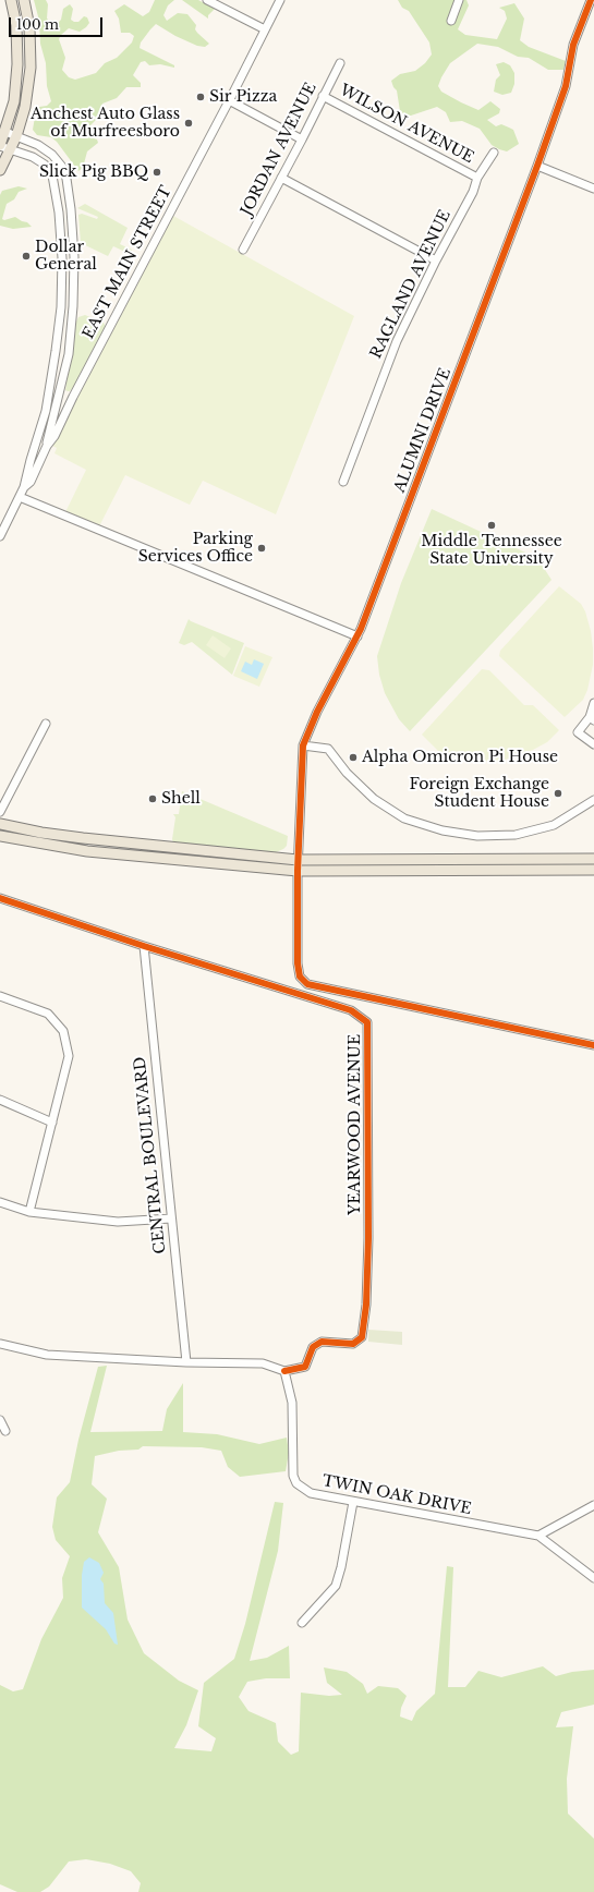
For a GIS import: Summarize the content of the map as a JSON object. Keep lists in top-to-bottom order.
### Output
{
  "streets": {
    "street": [
      "WILSON AVENUE",
      "JORDAN AVENUE",
      "EAST MAIN STREET",
      "RAGLAND AVENUE",
      "ALUMNI DRIVE",
      "YEARWOOD AVENUE",
      "CENTRAL BOULEVARD",
      "TWIN OAK DRIVE"
    ]
  },
  "crossings": [
    ["WILSON AVENUE", "JORDAN AVENUE"],
    ["WILSON AVENUE", "RAGLAND AVENUE"],
    ["YEARWOOD AVENUE", "CENTRAL BOULEVARD"],
    ["YEARWOOD AVENUE", "TWIN OAK DRIVE"]
  ],
  "places": [
    "Sir Pizza",
    "Anchest Auto Glass of Murfreesboro",
    "Slick Pig BBQ",
    "Dollar General",
    "Middle Tennessee State University",
    "Parking Services Office",
    "Alpha Omicron Pi House",
    "Foreign Exchange Student House",
    "Shell"
  ],
  "scale_bar": "100 m"
}
